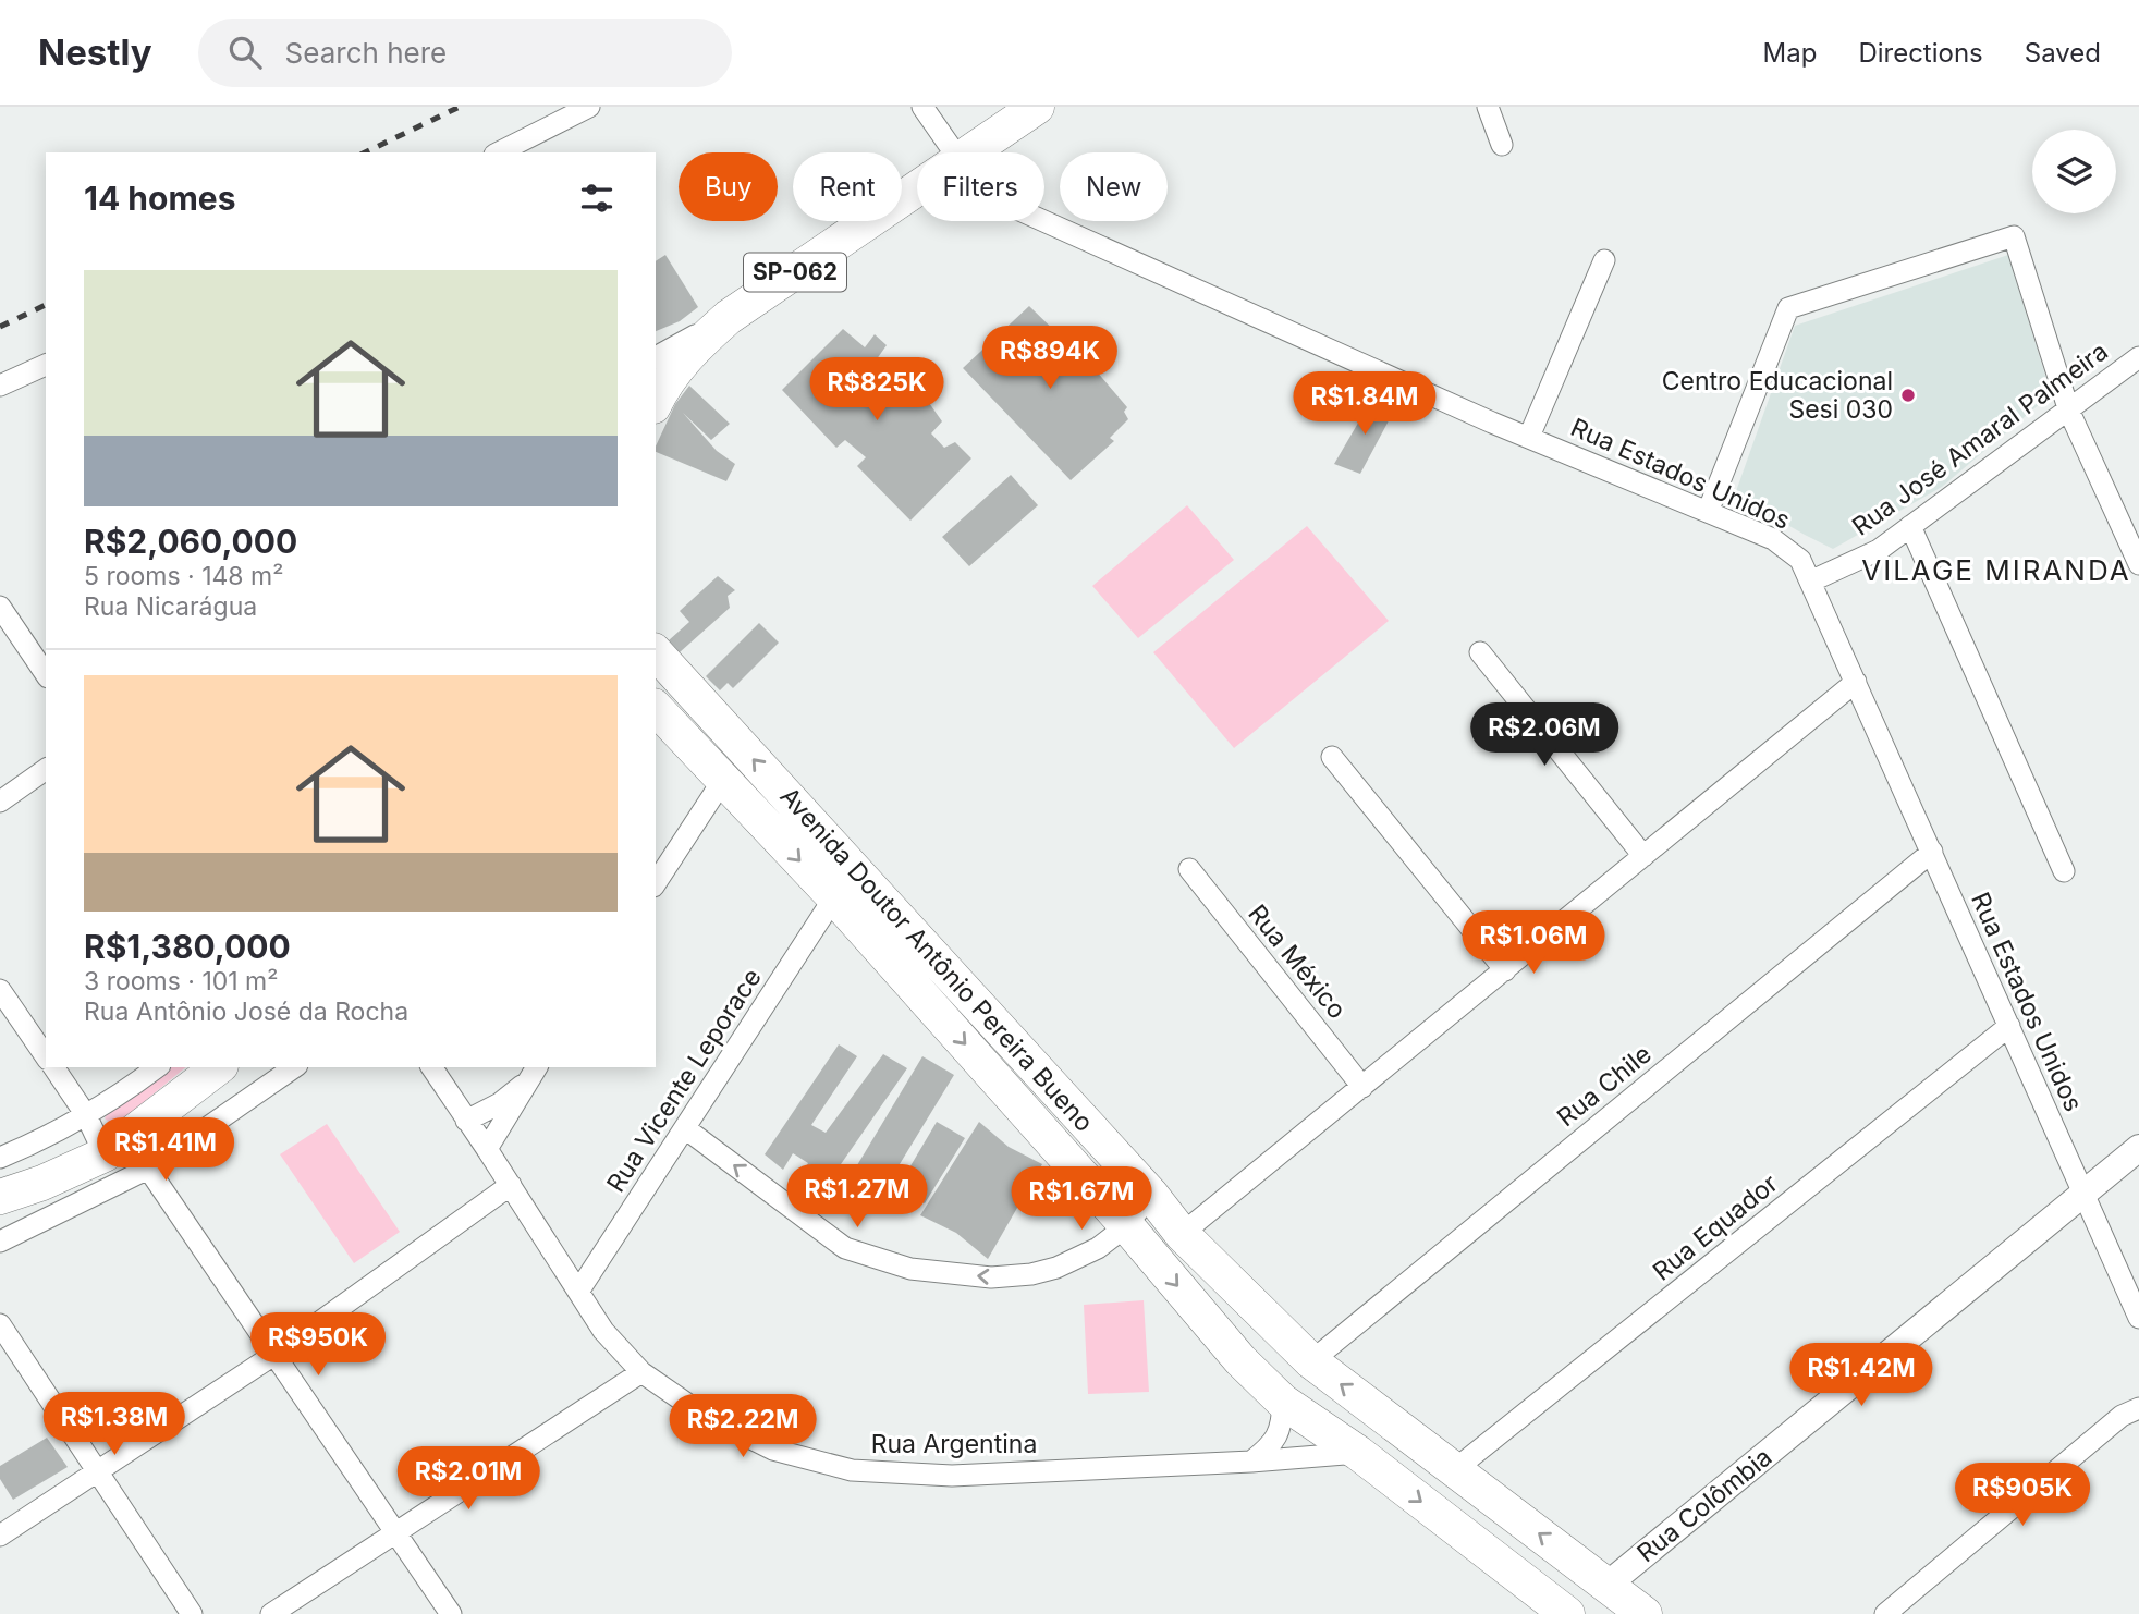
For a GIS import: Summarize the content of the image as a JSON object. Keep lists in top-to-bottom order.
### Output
{
  "streets": {
    "main road": ["SP-062", "Avenida Doutor Antônio Pereira Bueno"],
    "street": [
      "Rua José Amaral Palmeira",
      "Rua Estados Unidos",
      "Rua México",
      "Rua Vicente Leporace",
      "Rua Chile",
      "Rua Equador",
      "Rua Argentina",
      "Rua Colômbia"
    ]
  },
  "crossings": [
    ["Rua José Amaral Palmeira", "Rua Estados Unidos"],
    ["Rua Estados Unidos", "Rua Chile"],
    ["Rua Estados Unidos", "Rua Equador"],
    ["Rua Estados Unidos", "Rua Colômbia"],
    ["Avenida Doutor Antônio Pereira Bueno", "Rua Vicente Leporace"],
    ["Avenida Doutor Antônio Pereira Bueno", "Rua Chile"],
    ["Avenida Doutor Antônio Pereira Bueno", "Rua Equador"],
    ["Avenida Doutor Antônio Pereira Bueno", "Rua Argentina"],
    ["Avenida Doutor Antônio Pereira Bueno", "Rua Colômbia"],
    ["Rua Vicente Leporace", "Rua Argentina"]
  ],
  "districts": ["VILAGE MIRANDA"],
  "places": ["Centro Educacional Sesi 030"],
  "page": {
    "header": "Nestly",
    "search": "Search here",
    "nav": ["Map", "Directions", "Saved"],
    "chip": [
      "Buy",
      "Rent",
      "Filters",
      "New"
    ],
    "heading": "14 homes",
    "list": [
      {
        "name": "R$2,060,000",
        "note": "5 rooms · 148 m² · Rua Nicarágua"
      },
      {
        "name": "R$1,380,000",
        "note": "3 rooms · 101 m² · Rua Antônio José da Rocha"
      }
    ],
    "price": [
      "R$894K",
      "R$825K",
      "R$1.84M",
      "R$2.06M",
      "R$1.06M",
      "R$1.41M",
      "R$1.27M",
      "R$1.67M",
      "R$950K",
      "R$1.42M",
      "R$1.38M",
      "R$2.22M",
      "R$2.01M",
      "R$905K"
    ]
  }
}
